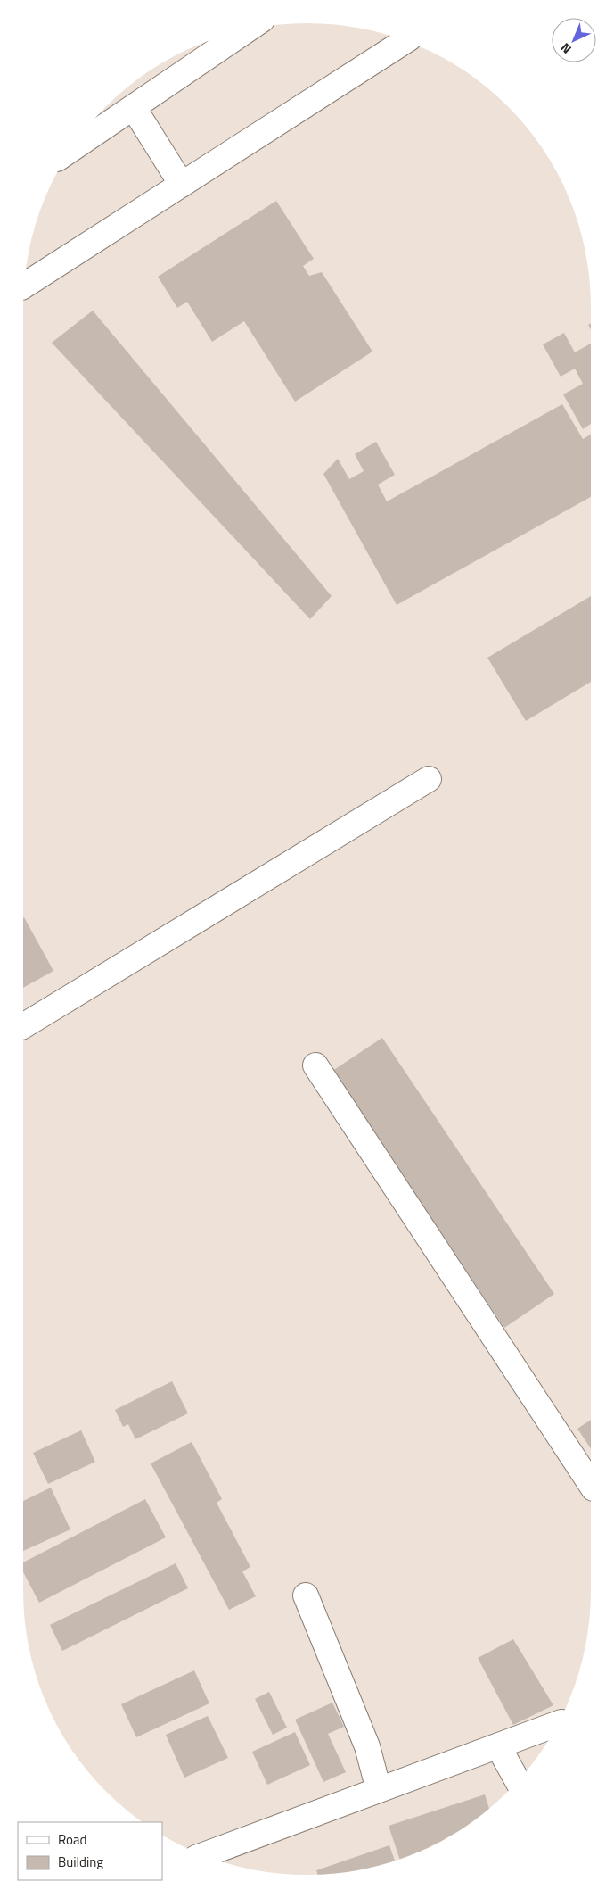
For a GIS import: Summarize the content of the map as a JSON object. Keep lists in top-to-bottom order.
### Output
{
  "legend": ["Road", "Building"],
  "north": "bottom left"
}
